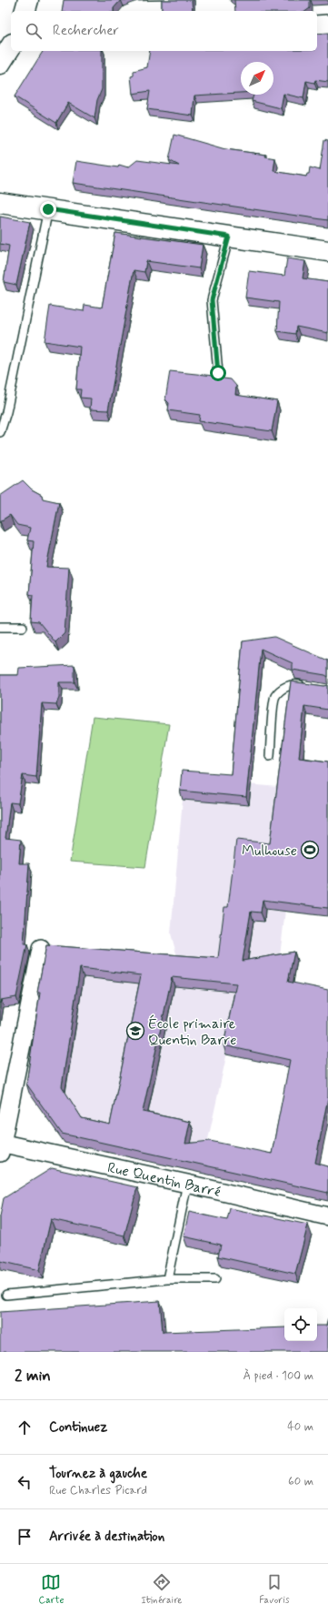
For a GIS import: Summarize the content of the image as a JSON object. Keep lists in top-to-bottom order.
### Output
{
  "streets": {
    "street": ["Rue Quentin Barré"]
  },
  "places": {
    "sports": ["Mulhouse"],
    "school or university": ["École primaire Quentin Barre"]
  },
  "north": "top right",
  "page": {
    "search": "Rechercher",
    "heading": ["2 min", "À pied · 100 m"],
    "list": [
      ["Continuez", "40 m"],
      ["Tournez à gauche", "Rue Charles Picard", "60 m"],
      "Arrivée à destination"
    ],
    "nav": ["Carte", "Itinéraire", "Favoris"]
  }
}
